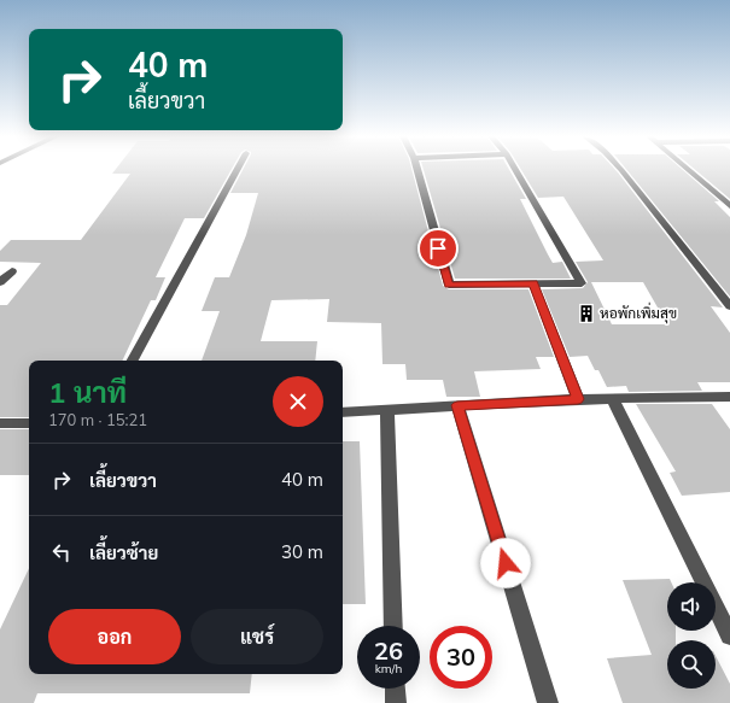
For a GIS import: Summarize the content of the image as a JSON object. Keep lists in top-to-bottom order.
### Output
{
  "places": {
    "building": ["หอพักเพิ่มสุข"]
  },
  "page": {
    "turn": ["40 m", "เลี้ยวขวา"],
    "heading": ["1 นาที", "170 m · 15:21"],
    "list": [
      {
        "name": "เลี้ยวขวา",
        "value": "40 m"
      },
      {
        "name": "เลี้ยวซ้าย",
        "value": "30 m"
      }
    ],
    "buttons": ["ออก", "แชร์"],
    "speed": "26 km/h",
    "limit": "30"
  }
}
